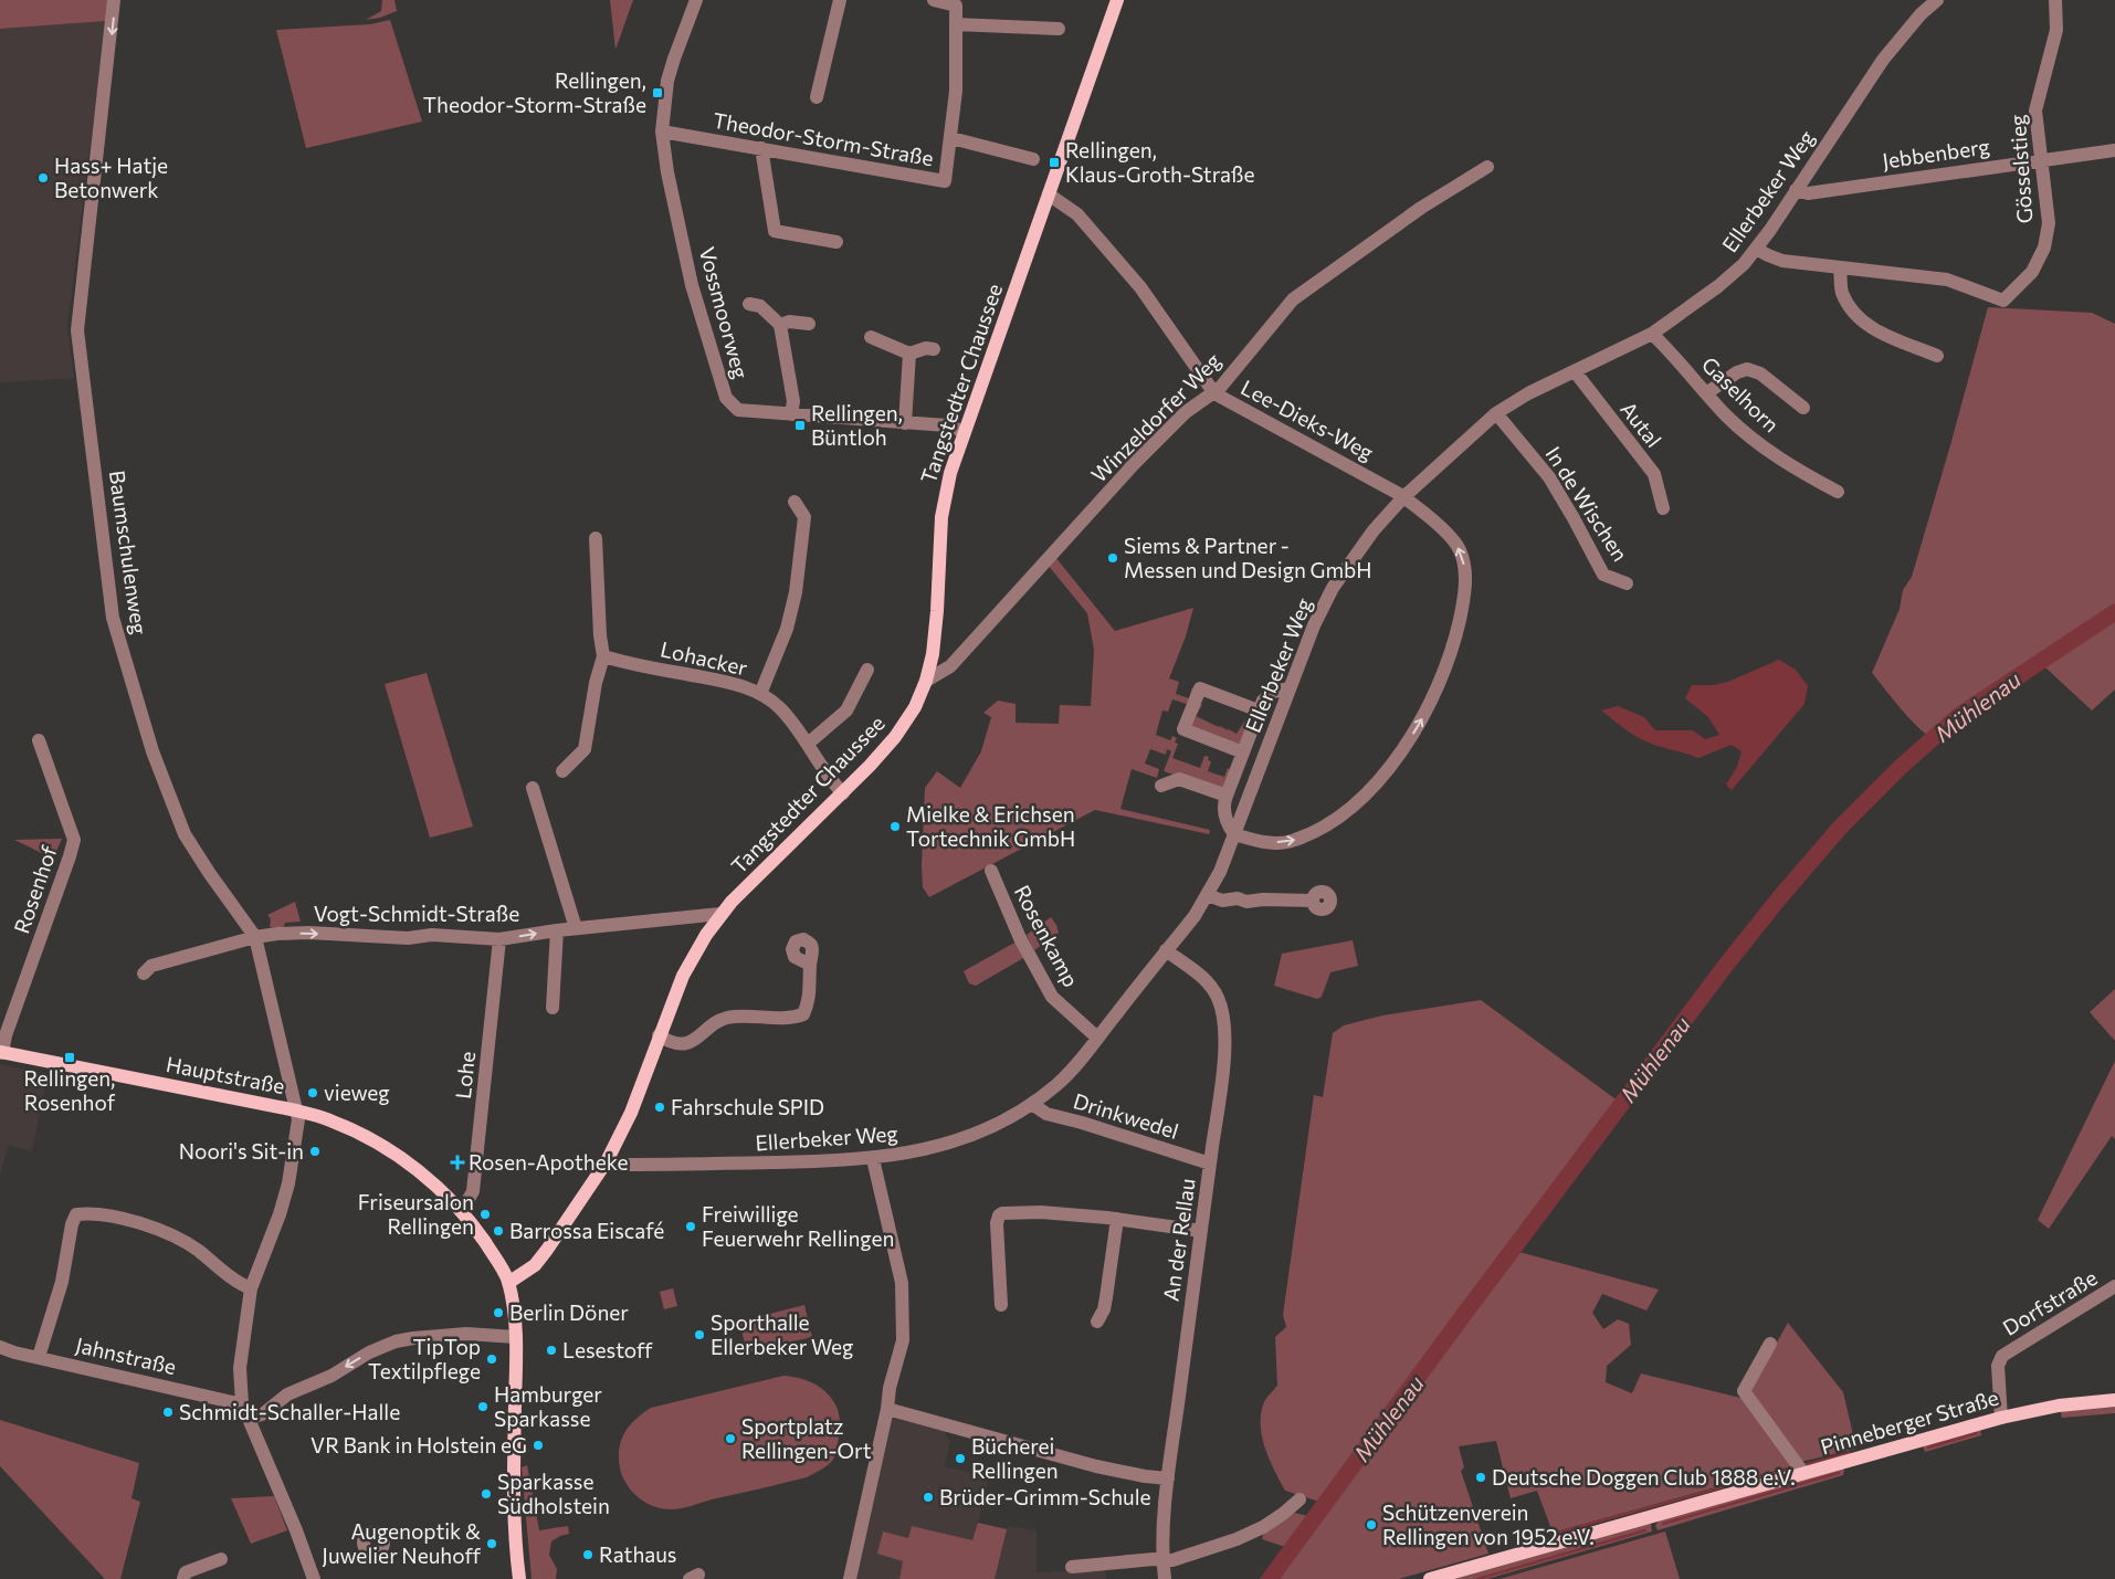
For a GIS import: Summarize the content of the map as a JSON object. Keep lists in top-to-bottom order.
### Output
{
  "streets": {
    "main road": ["Tangstedter Chaussee", "Hauptstraße", "Pinneberger Straße"],
    "street": [
      "Theodor-Storm-Straße",
      "Jebbenberg",
      "Gösselstieg",
      "Ellerbeker Weg",
      "Vossmoorweg",
      "Gaselhorn",
      "Winzeldorfer Weg",
      "Lee-Dieks-Weg",
      "Autal",
      "In de Wischen",
      "Baumschulenweg",
      "Lohacker",
      "Rosenhof",
      "Vogt-Schmidt-Straße",
      "Rosenkamp",
      "Lohe",
      "Drinkwedel",
      "An der Rellau",
      "Dorfstraße",
      "Jahnstraße"
    ]
  },
  "crossings": [
    ["Theodor-Storm-Straße", "Vossmoorweg"],
    ["Jebbenberg", "Gösselstieg"],
    ["Jebbenberg", "Ellerbeker Weg"],
    ["Gösselstieg", "Ellerbeker Weg"],
    ["Ellerbeker Weg", "Tangstedter Chaussee"],
    ["Ellerbeker Weg", "Gaselhorn"],
    ["Ellerbeker Weg", "Lee-Dieks-Weg"],
    ["Ellerbeker Weg", "Autal"],
    ["Ellerbeker Weg", "In de Wischen"],
    ["Ellerbeker Weg", "Rosenkamp"],
    ["Ellerbeker Weg", "Drinkwedel"],
    ["Ellerbeker Weg", "An der Rellau"],
    ["Vossmoorweg", "Tangstedter Chaussee"],
    ["Tangstedter Chaussee", "Winzeldorfer Weg"],
    ["Tangstedter Chaussee", "Lee-Dieks-Weg"],
    ["Tangstedter Chaussee", "Lohacker"],
    ["Tangstedter Chaussee", "Vogt-Schmidt-Straße"],
    ["Tangstedter Chaussee", "Hauptstraße"],
    ["Winzeldorfer Weg", "Lee-Dieks-Weg"],
    ["Baumschulenweg", "Vogt-Schmidt-Straße"],
    ["Baumschulenweg", "Hauptstraße"],
    ["Baumschulenweg", "Jahnstraße"],
    ["Rosenhof", "Hauptstraße"],
    ["Vogt-Schmidt-Straße", "Lohe"],
    ["Hauptstraße", "Lohe"],
    ["Drinkwedel", "An der Rellau"],
    ["Dorfstraße", "Pinneberger Straße"]
  ],
  "one_way": ["Baumschulenweg", "Vogt-Schmidt-Straße"],
  "water": ["Mühlenau"],
  "places": {
    "transit": [
      "Rellingen, Theodor-Storm-Straße",
      "Rellingen, Klaus-Groth-Straße",
      "Rellingen, Büntloh",
      "Rellingen, Rosenhof"
    ],
    "other": [
      "Hass+ Hatje Betonwerk",
      "Siems & Partner - Messen und Design GmbH",
      "Mielke & Erichsen Tortechnik GmbH",
      "vieweg",
      "Fahrschule SPID",
      "Noori's Sit-in",
      "Friseursalon Rellingen",
      "Freiwillige Feuerwehr Rellingen",
      "Barrossa Eiscafé",
      "Berlin Döner",
      "Sporthalle Ellerbeker Weg",
      "Lesestoff",
      "TipTop Textilpflege",
      "Hamburger Sparkasse",
      "Schmidt-Schaller-Halle",
      "Sportplatz Rellingen-Ort",
      "VR Bank in Holstein eG",
      "Bücherei Rellingen",
      "Deutsche Doggen Club 1888 e.V.",
      "Sparkasse Südholstein",
      "Brüder-Grimm-Schule",
      "Schützenverein Rellingen von 1952 e.V.",
      "Augenoptik & Juwelier Neuhoff",
      "Rathaus"
    ],
    "health": ["Rosen-Apotheke"]
  }
}
